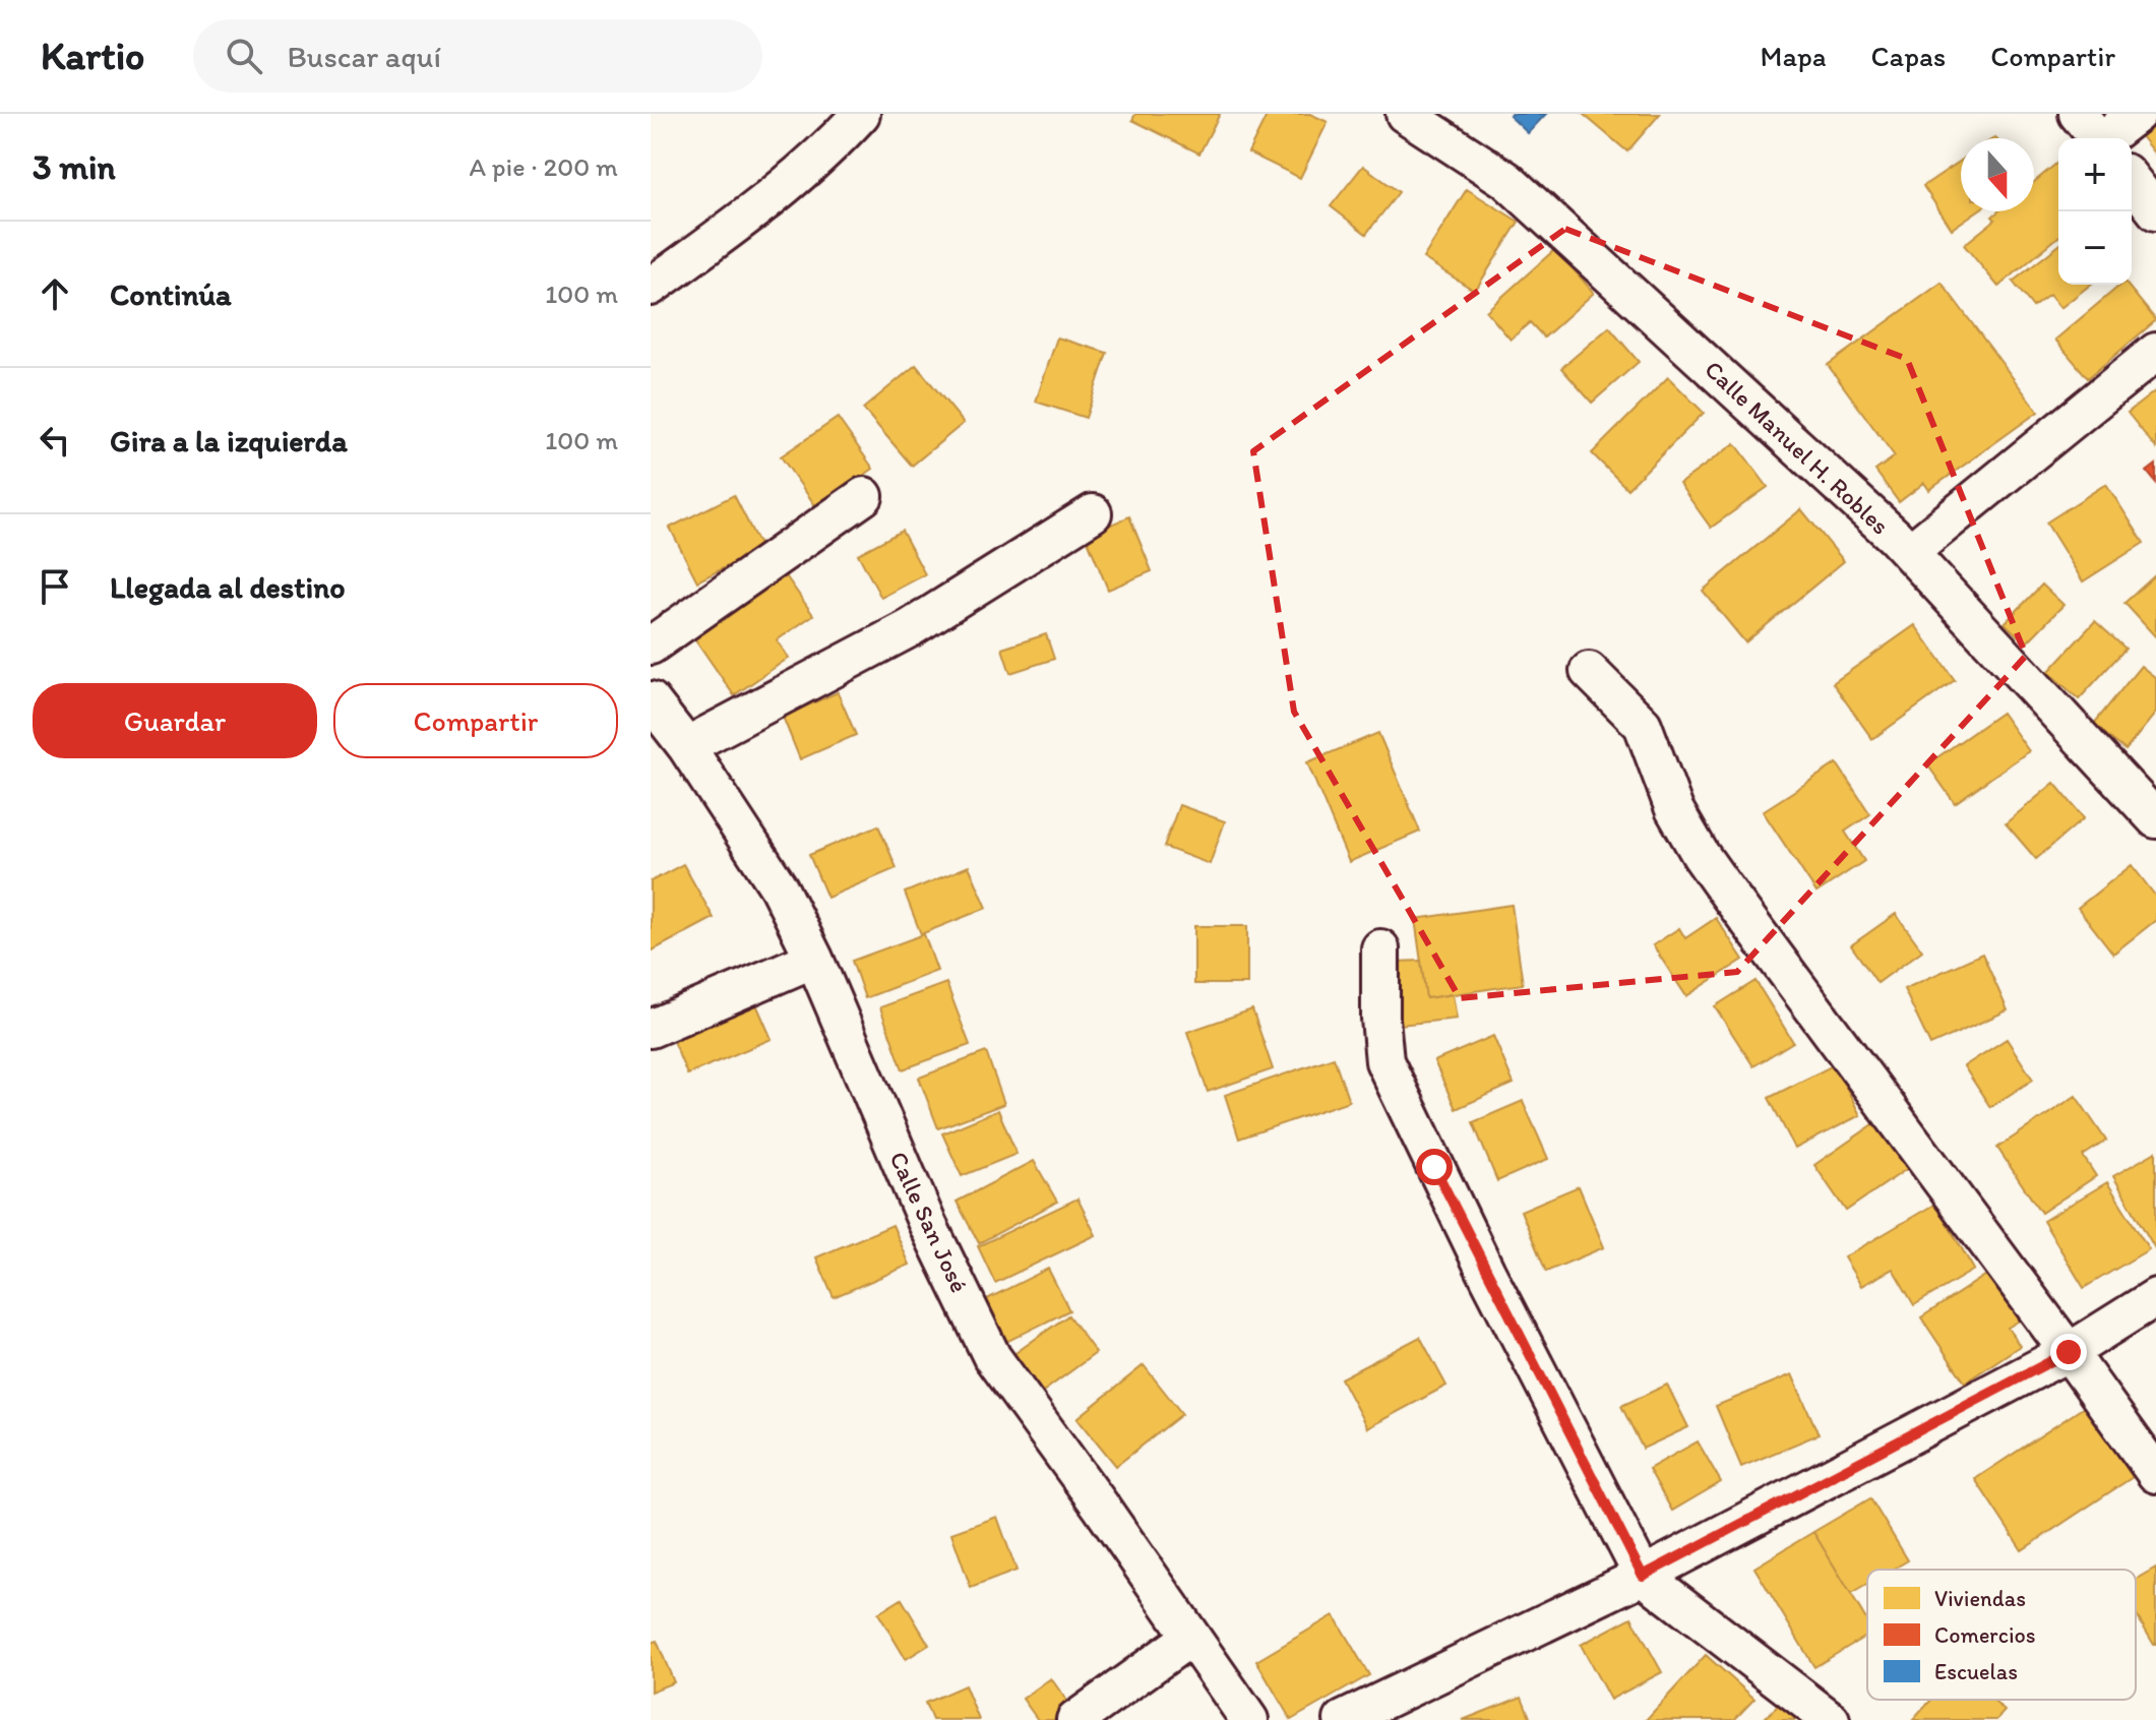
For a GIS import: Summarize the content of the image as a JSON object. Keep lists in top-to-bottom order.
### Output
{
  "streets": {
    "street": ["Calle Manuel H. Robles", "Calle San José"]
  },
  "legend": ["Viviendas", "Comercios", "Escuelas"],
  "north": "bottom",
  "page": {
    "header": "Kartio",
    "search": "Buscar aquí",
    "nav": ["Mapa", "Capas", "Compartir"],
    "heading": ["3 min", "A pie · 200 m"],
    "map_buttons": ["+", "−"],
    "list": [
      ["Continúa", "100 m"],
      ["Gira a la izquierda", "100 m"],
      "Llegada al destino"
    ],
    "buttons": ["Guardar", "Compartir"]
  }
}
